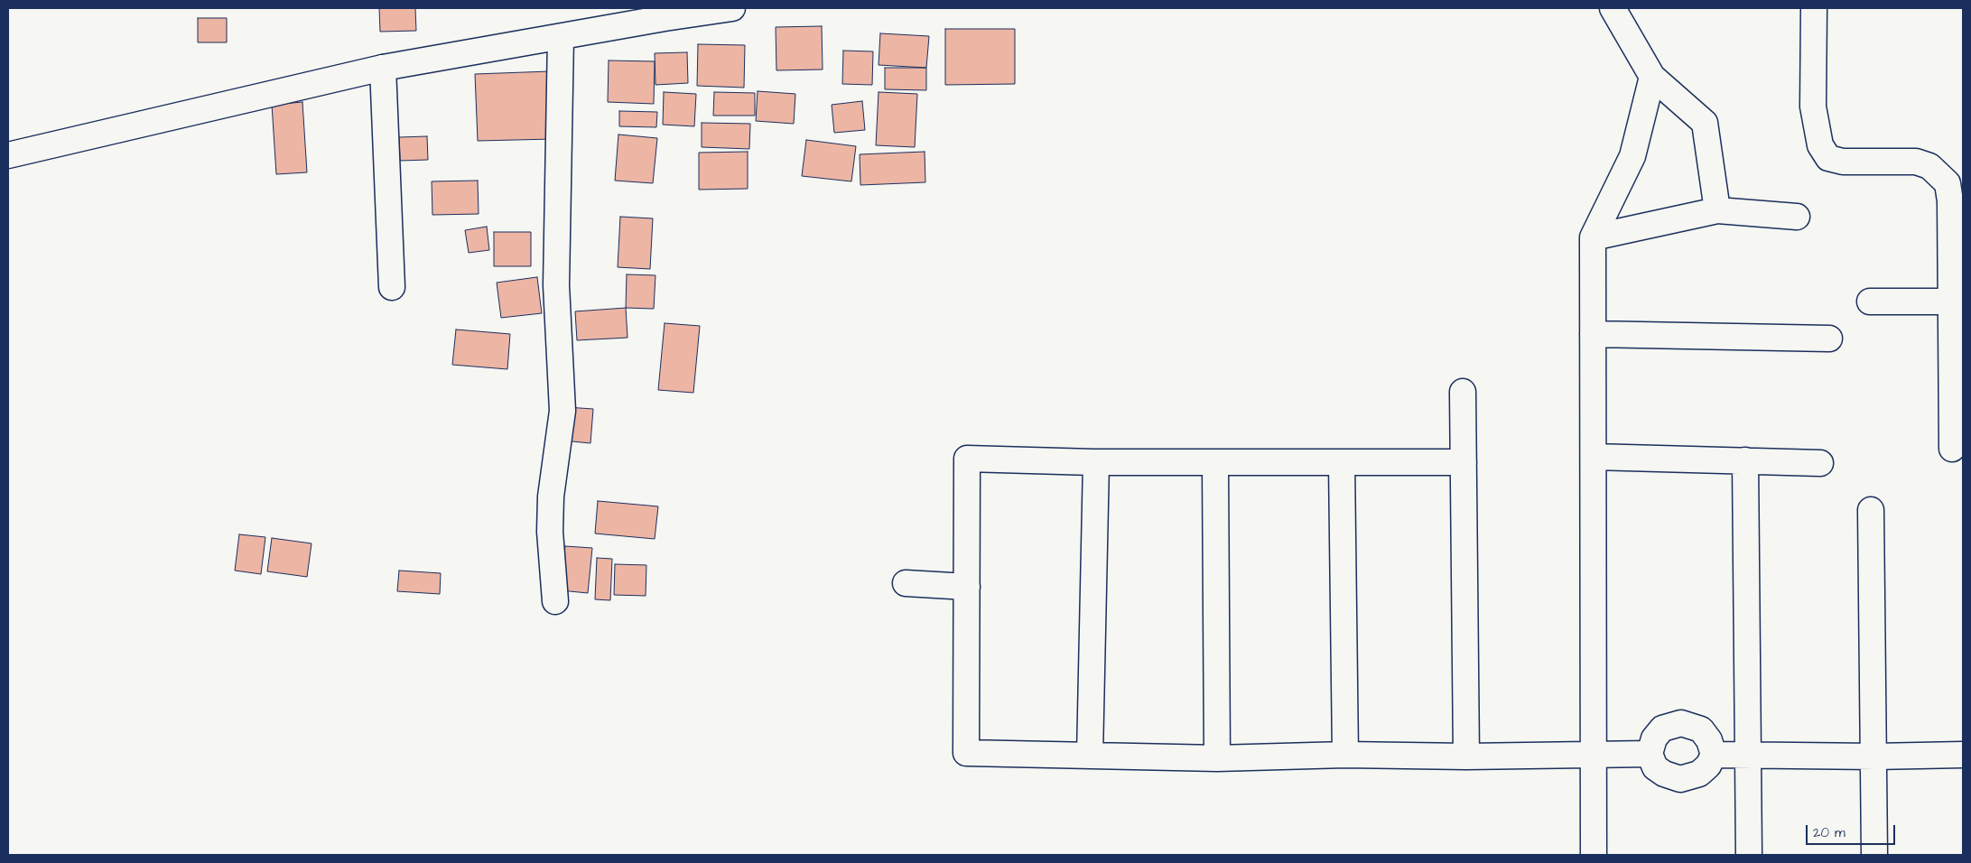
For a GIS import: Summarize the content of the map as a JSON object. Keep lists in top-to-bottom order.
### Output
{
  "scale_bar": "20 m"
}
